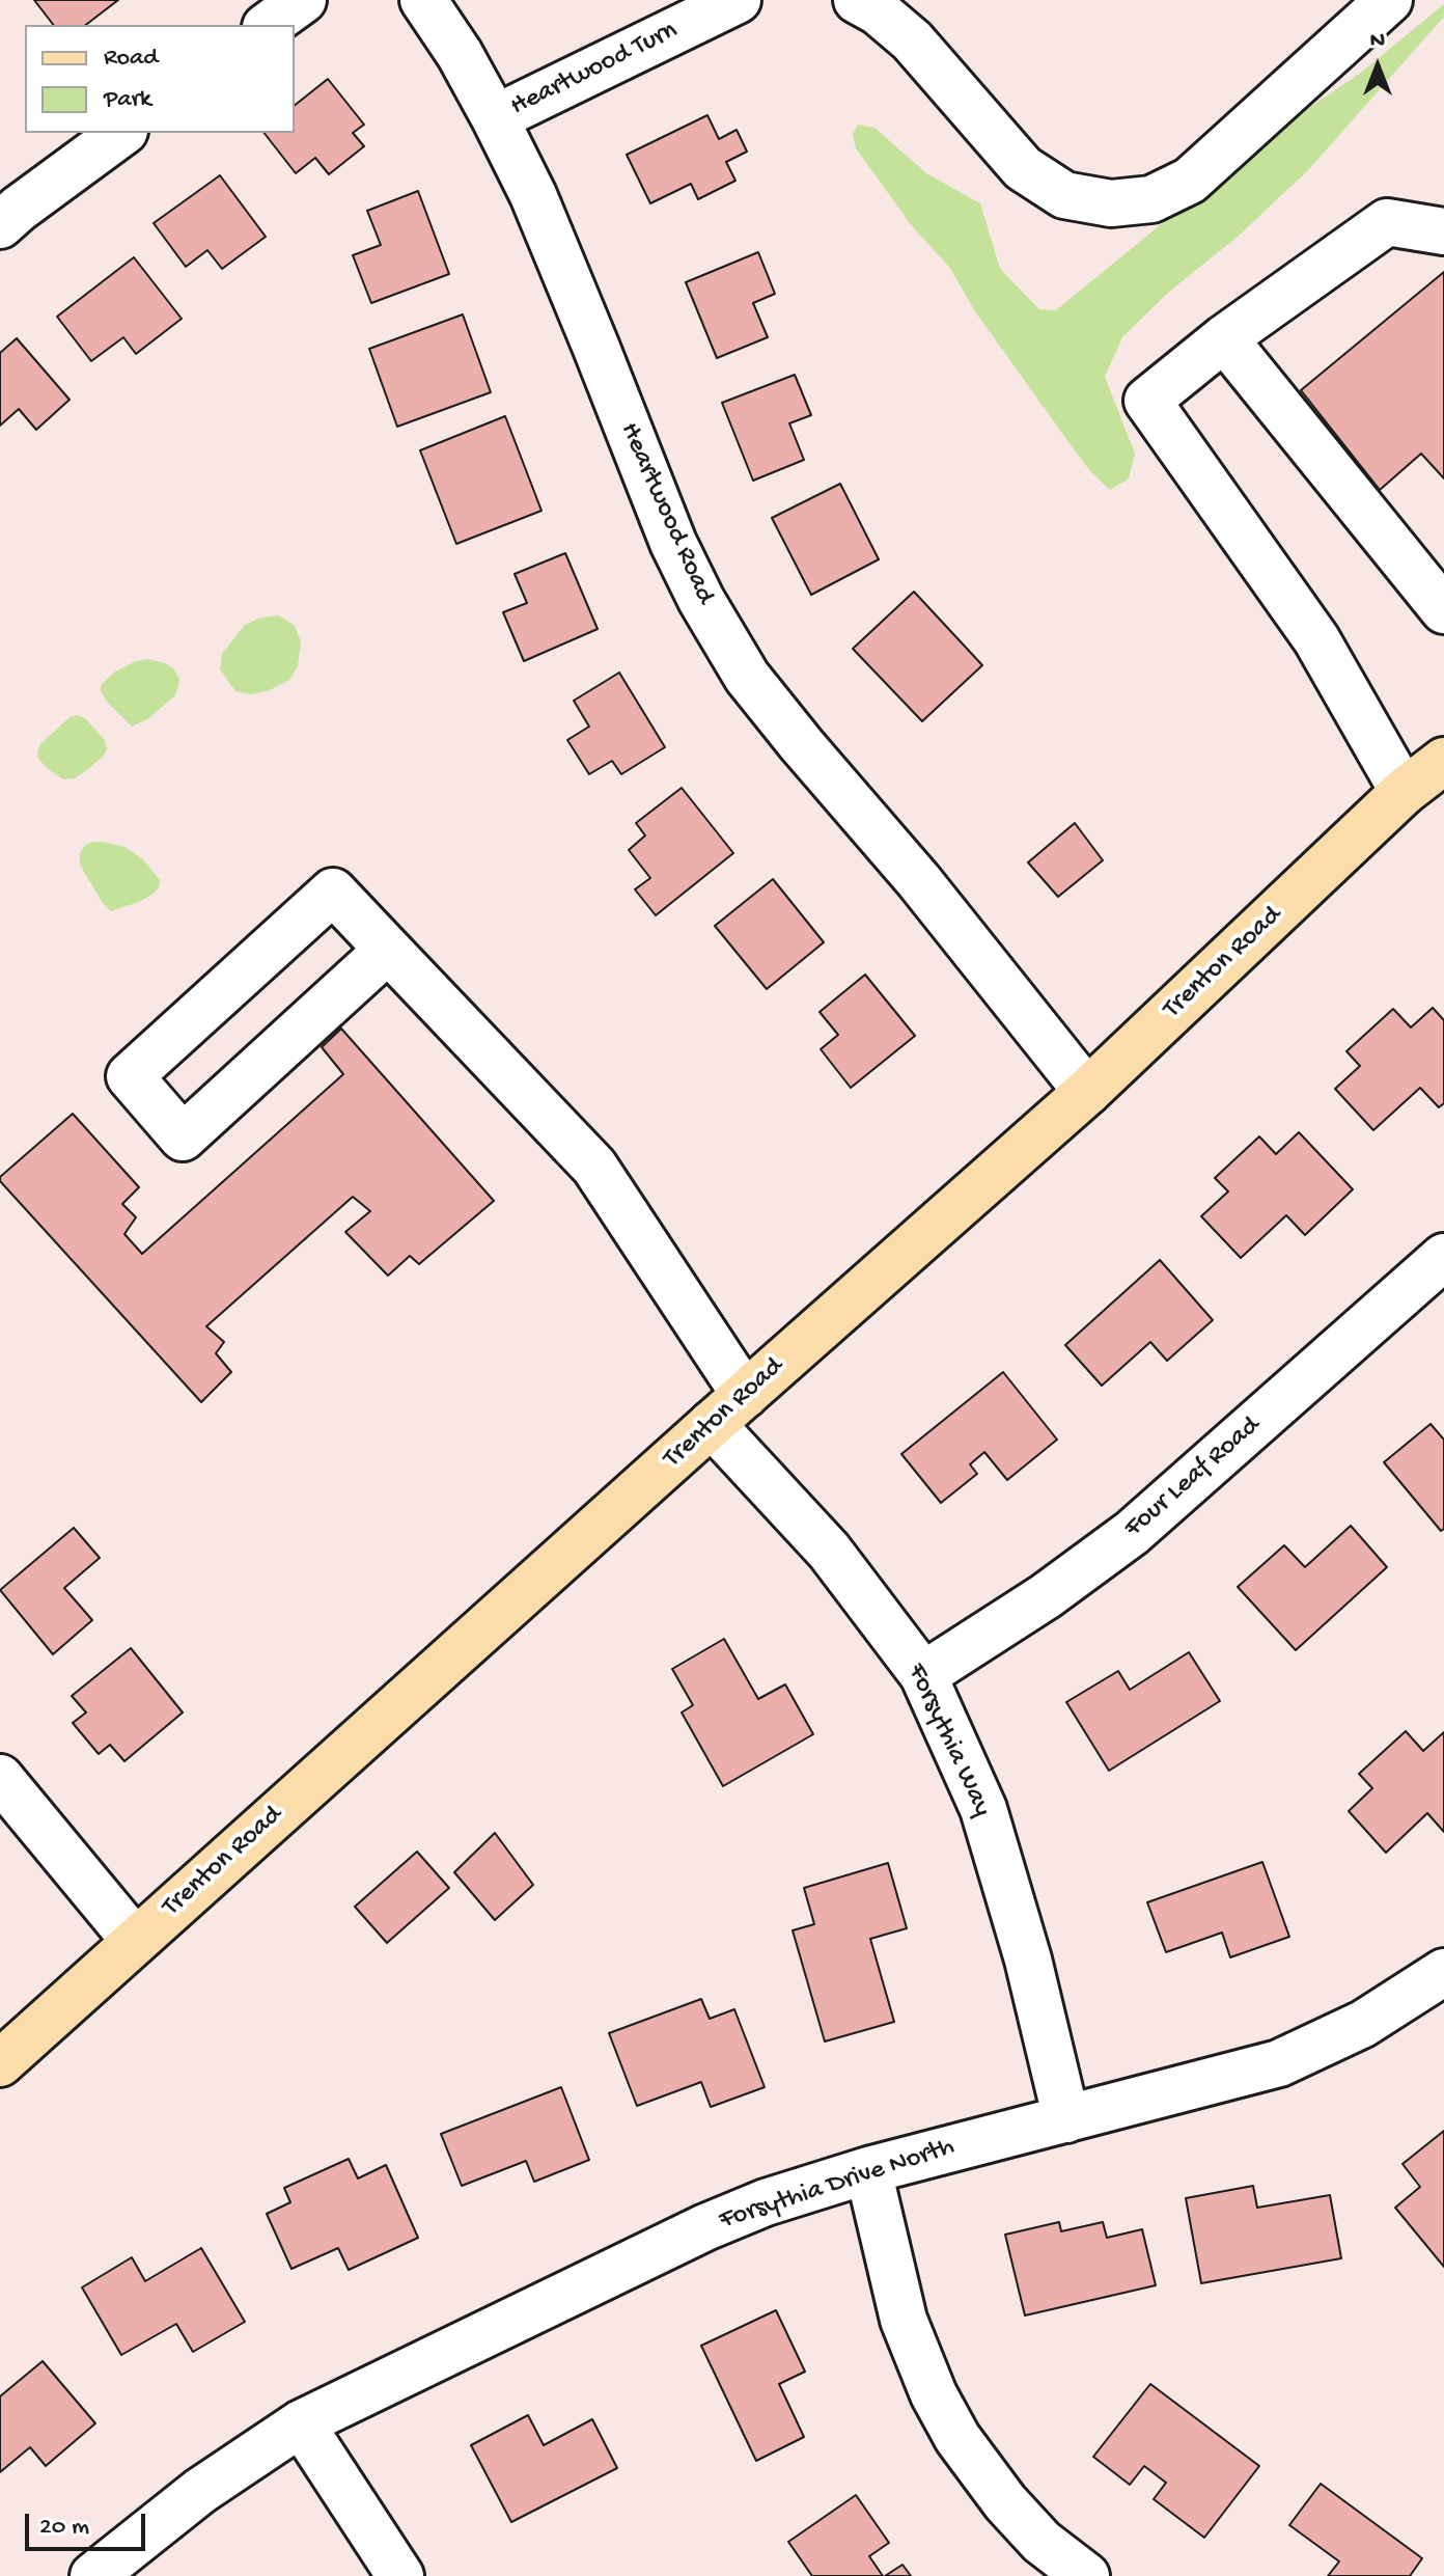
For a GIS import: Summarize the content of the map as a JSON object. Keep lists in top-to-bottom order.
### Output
{
  "streets": {
    "main road": ["Trenton Road"],
    "street": [
      "Heartwood Turn",
      "Heartwood Road",
      "Four Leaf Road",
      "Forsythia Way",
      "Forsythia Drive North"
    ]
  },
  "crossings": [
    ["Heartwood Turn", "Heartwood Road"],
    ["Heartwood Road", "Trenton Road"],
    ["Trenton Road", "Forsythia Way"],
    ["Four Leaf Road", "Forsythia Way"],
    ["Forsythia Way", "Forsythia Drive North"]
  ],
  "legend": ["Road", "Park"],
  "scale_bar": "20 m",
  "north": "top"
}
